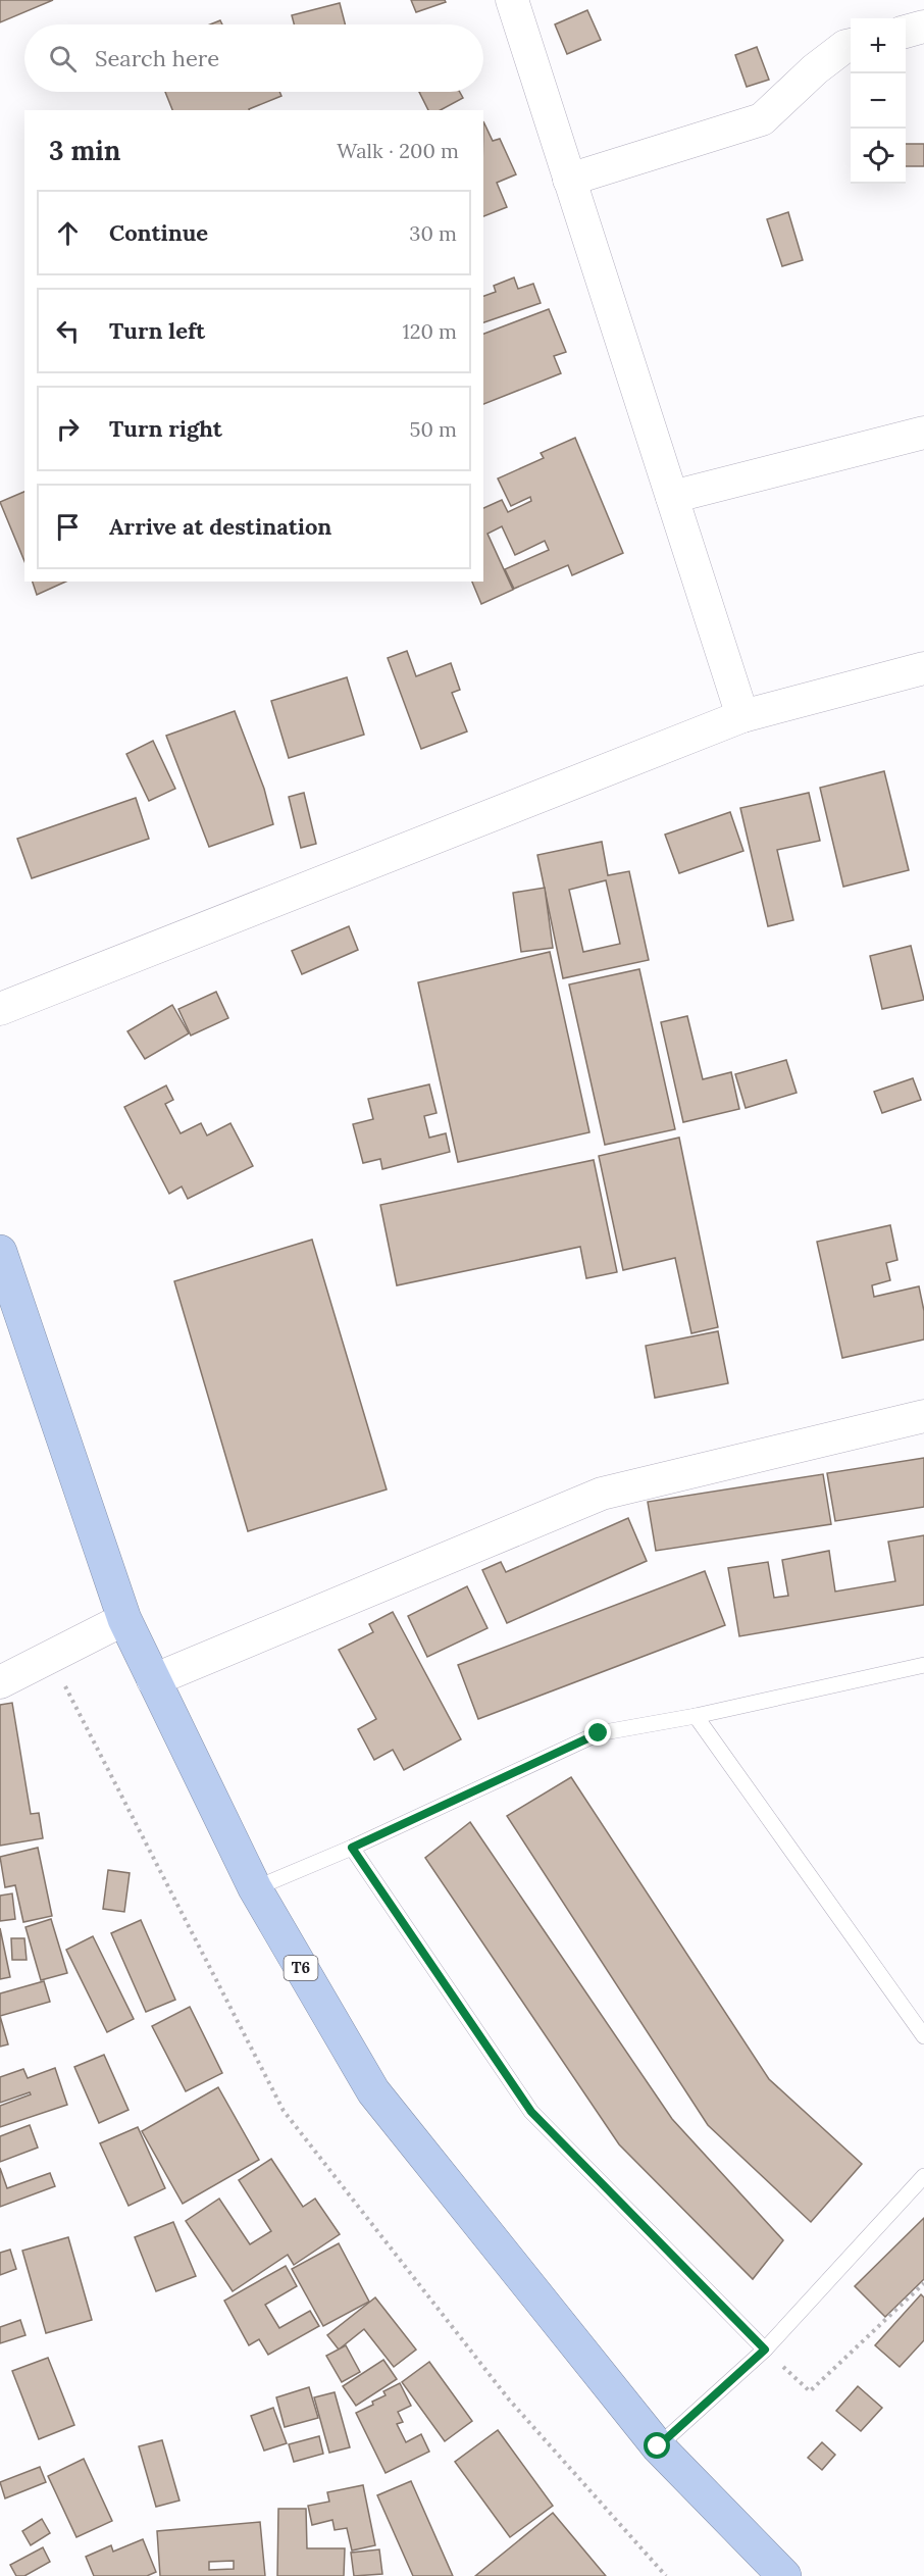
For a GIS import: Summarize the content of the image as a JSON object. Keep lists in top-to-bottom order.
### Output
{
  "streets": {
    "highway": ["T6"]
  },
  "page": {
    "map_buttons": ["+", "−"],
    "search": "Search here",
    "heading": ["3 min", "Walk · 200 m"],
    "list": [
      ["Continue", "30 m"],
      ["Turn left", "120 m"],
      ["Turn right", "50 m"],
      "Arrive at destination"
    ]
  }
}
